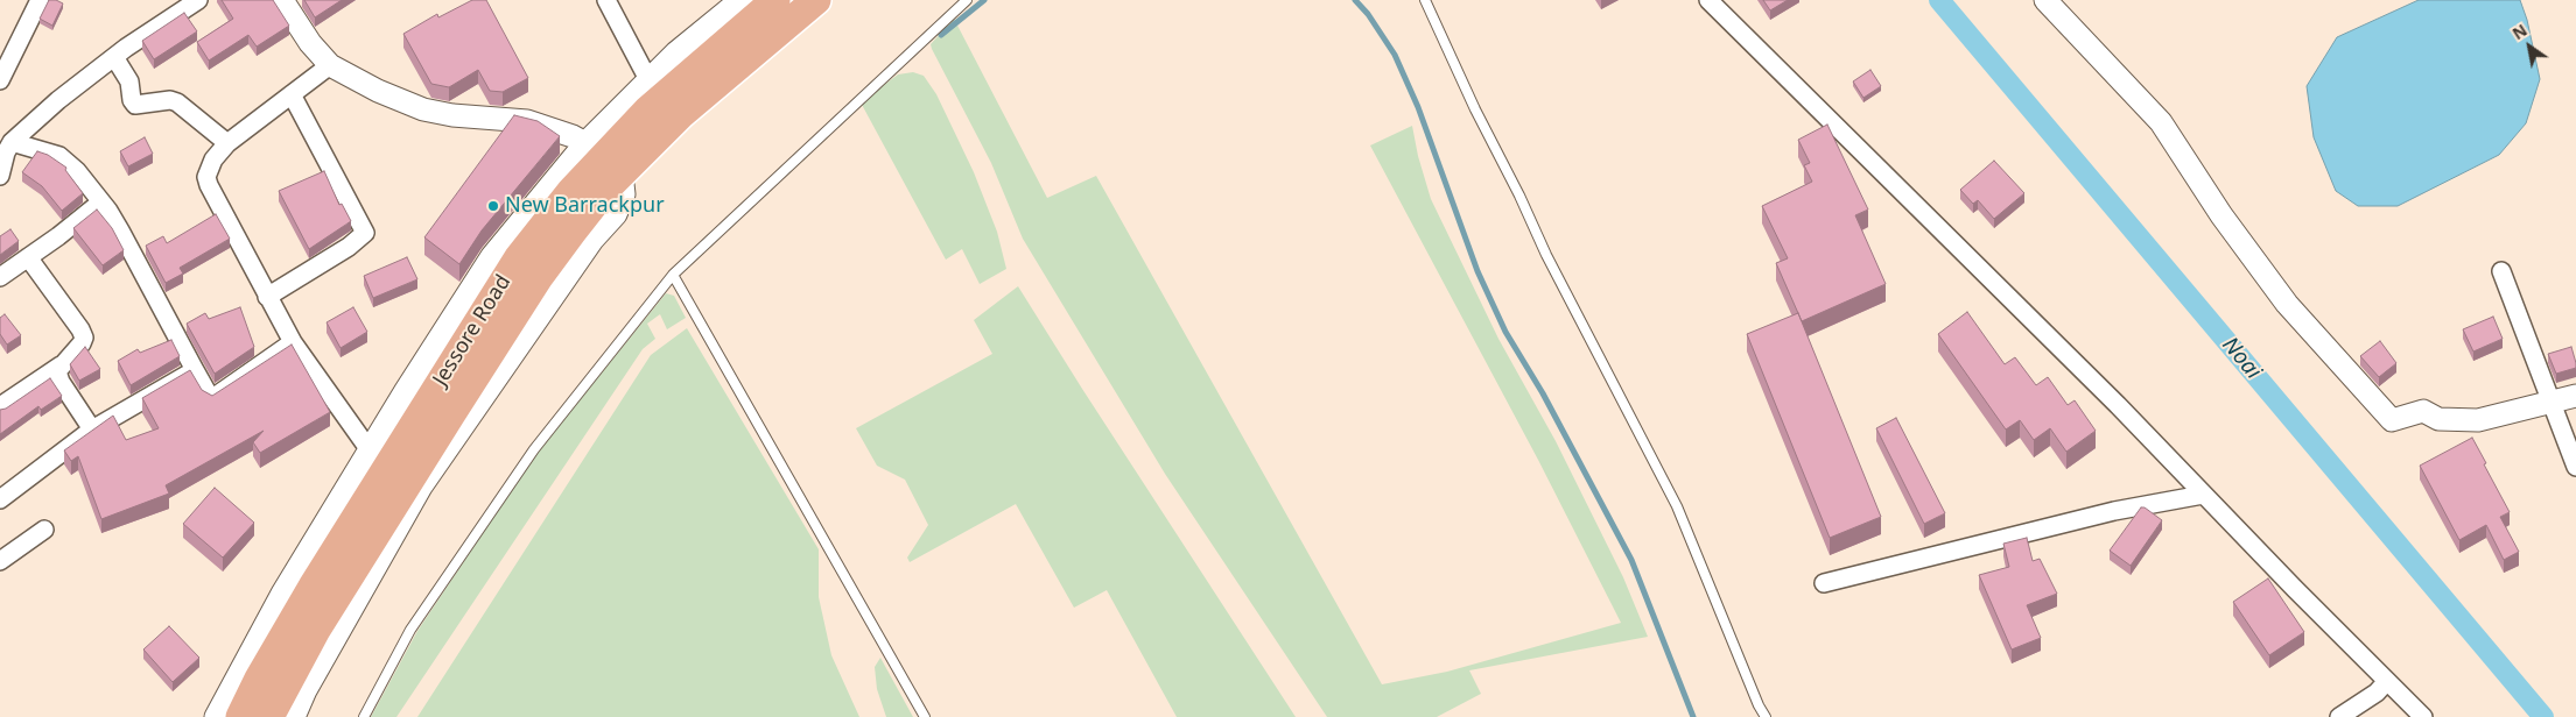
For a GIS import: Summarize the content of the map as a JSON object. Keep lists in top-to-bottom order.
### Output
{
  "streets": {
    "highway": ["Jessore Road"]
  },
  "water": ["Noai"],
  "places": ["New Barrackpur"],
  "north": "top left"
}
